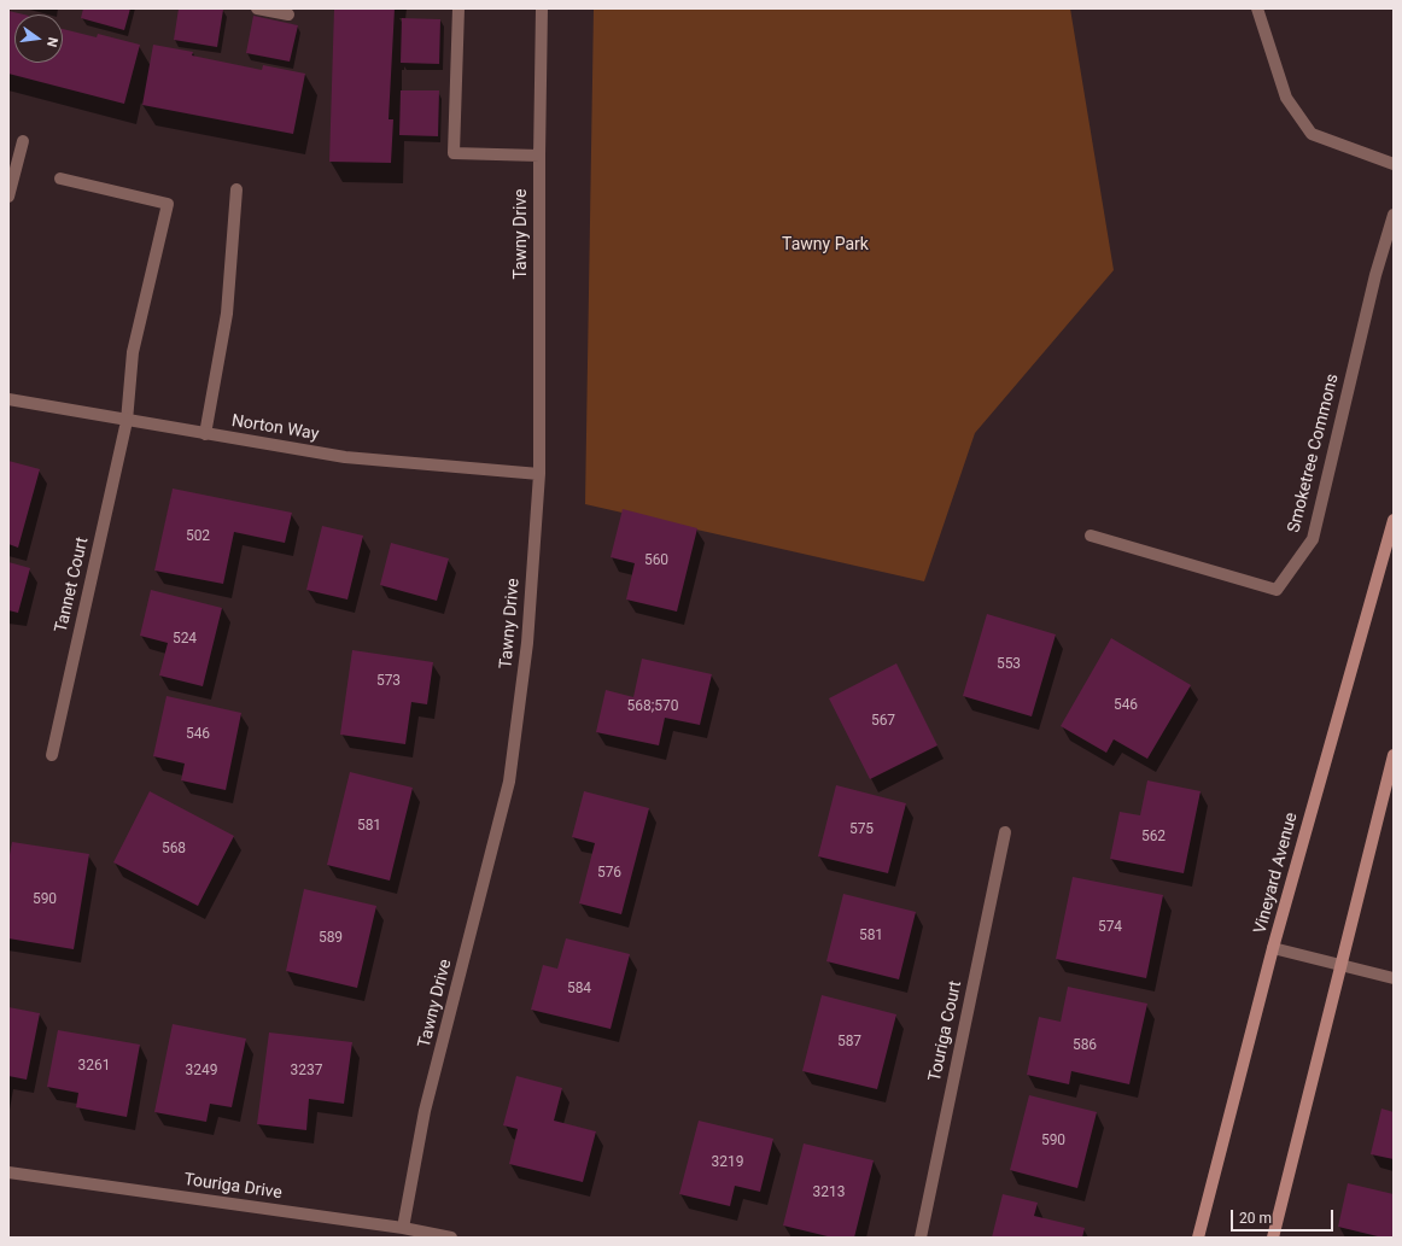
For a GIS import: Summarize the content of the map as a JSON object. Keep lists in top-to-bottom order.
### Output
{
  "streets": {
    "street": [
      "Tawny Drive",
      "Norton Way",
      "Smoketree Commons",
      "Tannet Court",
      "Vineyard Avenue",
      "Touriga Court",
      "Touriga Drive"
    ]
  },
  "crossings": [
    ["Tawny Drive", "Norton Way"],
    ["Tawny Drive", "Touriga Drive"],
    ["Norton Way", "Tannet Court"]
  ],
  "parks": ["Tawny Park"],
  "house_numbers": [
    "502",
    "560",
    "524",
    "553",
    "573",
    "546",
    "568;570",
    "567",
    "546",
    "581",
    "575",
    "562",
    "568",
    "576",
    "590",
    "574",
    "581",
    "589",
    "584",
    "587",
    "586",
    "3261",
    "3249",
    "3237",
    "590",
    "3219",
    "3213"
  ],
  "scale_bar": "20 m",
  "north": "right"
}
